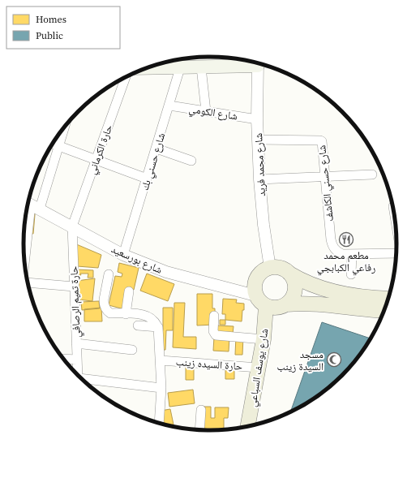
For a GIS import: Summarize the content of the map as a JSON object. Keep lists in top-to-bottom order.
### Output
{
  "streets": {
    "main road": ["شارع يوسف السباعي"],
    "street": [
      "شارع الكومي",
      "حارة الكرماني",
      "شارع حسني بك",
      "شارع محمد فريد",
      "شارع حسني الكاشف",
      "شارع بورسعيد",
      "حارة تميم الرصافي",
      "حارة السيده زينب"
    ]
  },
  "crossings": [
    ["شارع الكومي", "شارع حسني بك"],
    ["شارع الكومي", "شارع محمد فريد"],
    ["حارة الكرماني", "شارع بورسعيد"],
    ["حارة الكرماني", "حارة تميم الرصافي"],
    ["شارع حسني بك", "شارع بورسعيد"],
    ["شارع محمد فريد", "شارع حسني الكاشف"],
    ["شارع محمد فريد", "شارع بورسعيد"],
    ["شارع محمد فريد", "شارع يوسف السباعي"],
    ["شارع بورسعيد", "حارة تميم الرصافي"],
    ["شارع بورسعيد", "شارع يوسف السباعي"],
    ["حارة السيده زينب", "شارع يوسف السباعي"]
  ],
  "places": {
    "restaurant": ["مطعم محمد رفاعي الكبابجي"],
    "mosque": ["مسجد السيدة زينب"]
  },
  "legend": ["Homes", "Public"]
}
